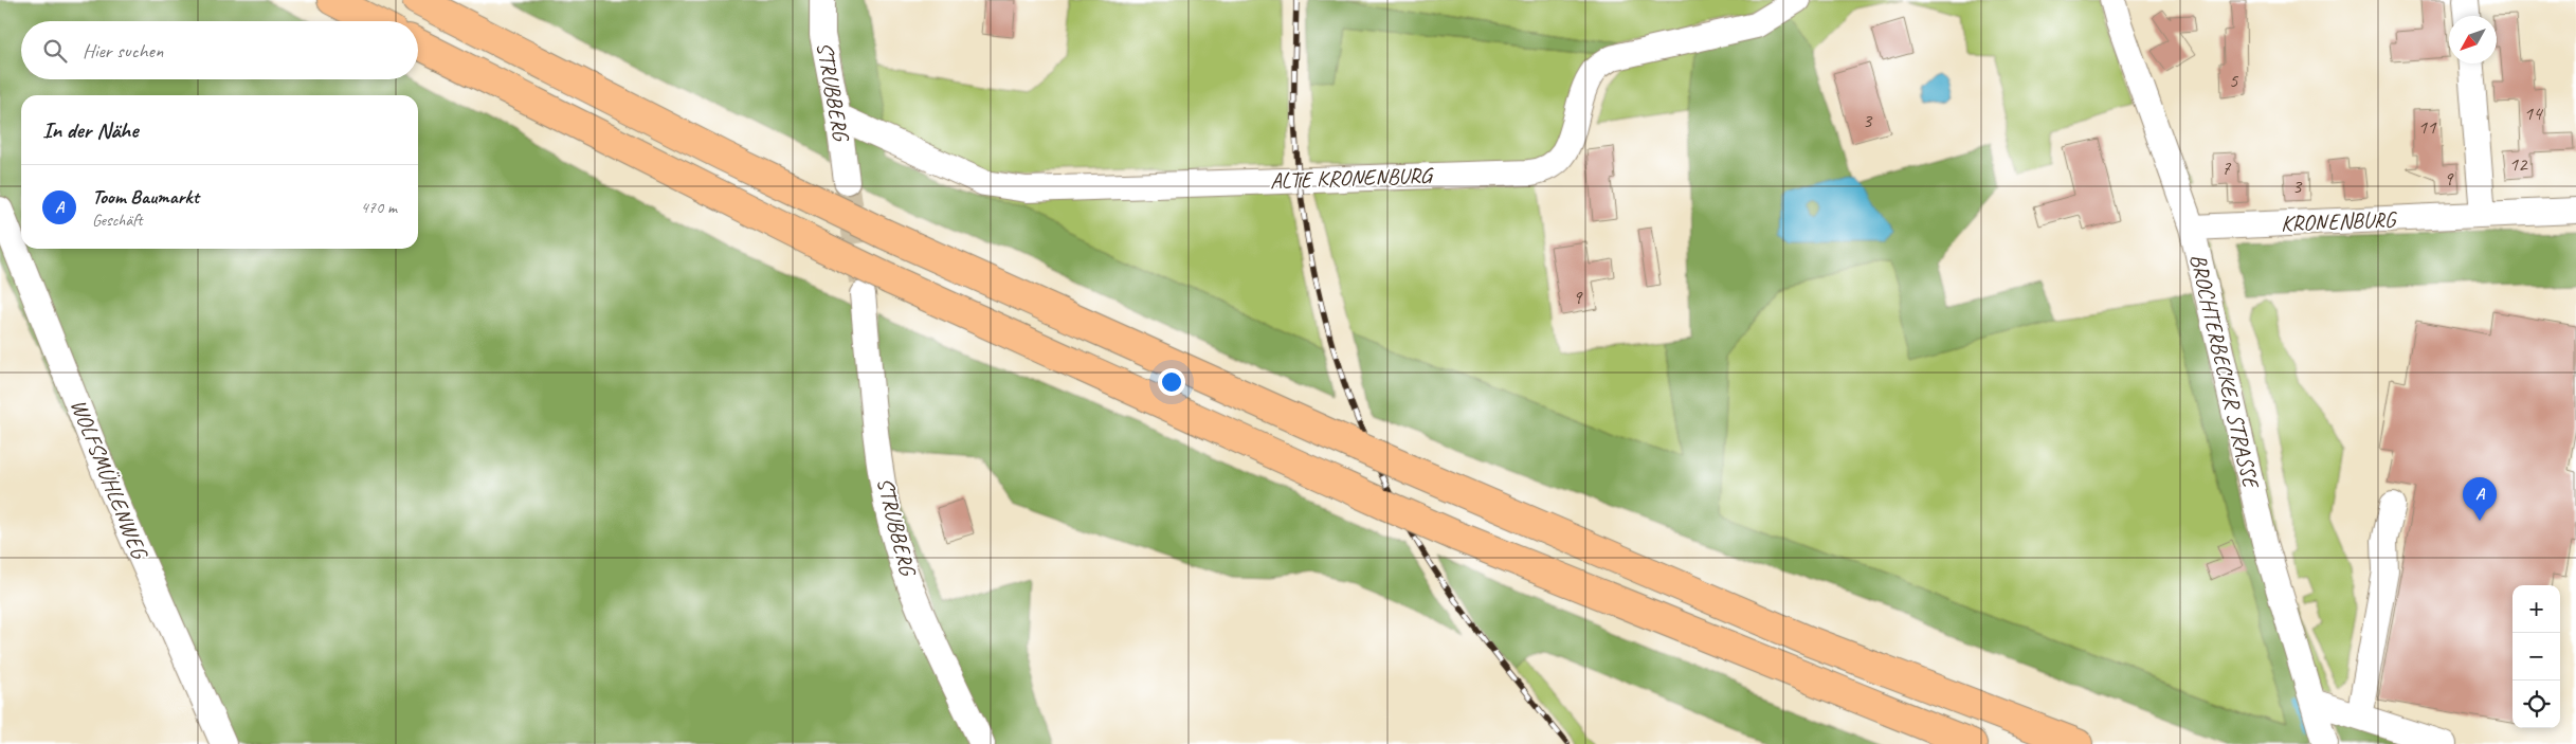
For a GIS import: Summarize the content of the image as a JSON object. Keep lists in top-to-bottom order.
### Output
{
  "streets": {
    "street": [
      "STRUBBERG",
      "ALTE KRONENBURG",
      "KRONENBURG",
      "BROCHTERBECKER STRASSE",
      "WOLFSMÜHLENWEG"
    ]
  },
  "crossings": [
    ["STRUBBERG", "ALTE KRONENBURG"],
    ["KRONENBURG", "BROCHTERBECKER STRASSE"]
  ],
  "house_numbers": [
    "5",
    "14",
    "3",
    "11",
    "12",
    "7",
    "9",
    "3",
    "9"
  ],
  "north": "bottom left",
  "page": {
    "search": "Hier suchen",
    "heading": "In der Nähe",
    "list": [
      {
        "mark": "A",
        "name": "Toom Baumarkt",
        "note": "Geschäft",
        "value": "470 m"
      }
    ],
    "pins": "A",
    "map_buttons": ["+", "−"]
  }
}
